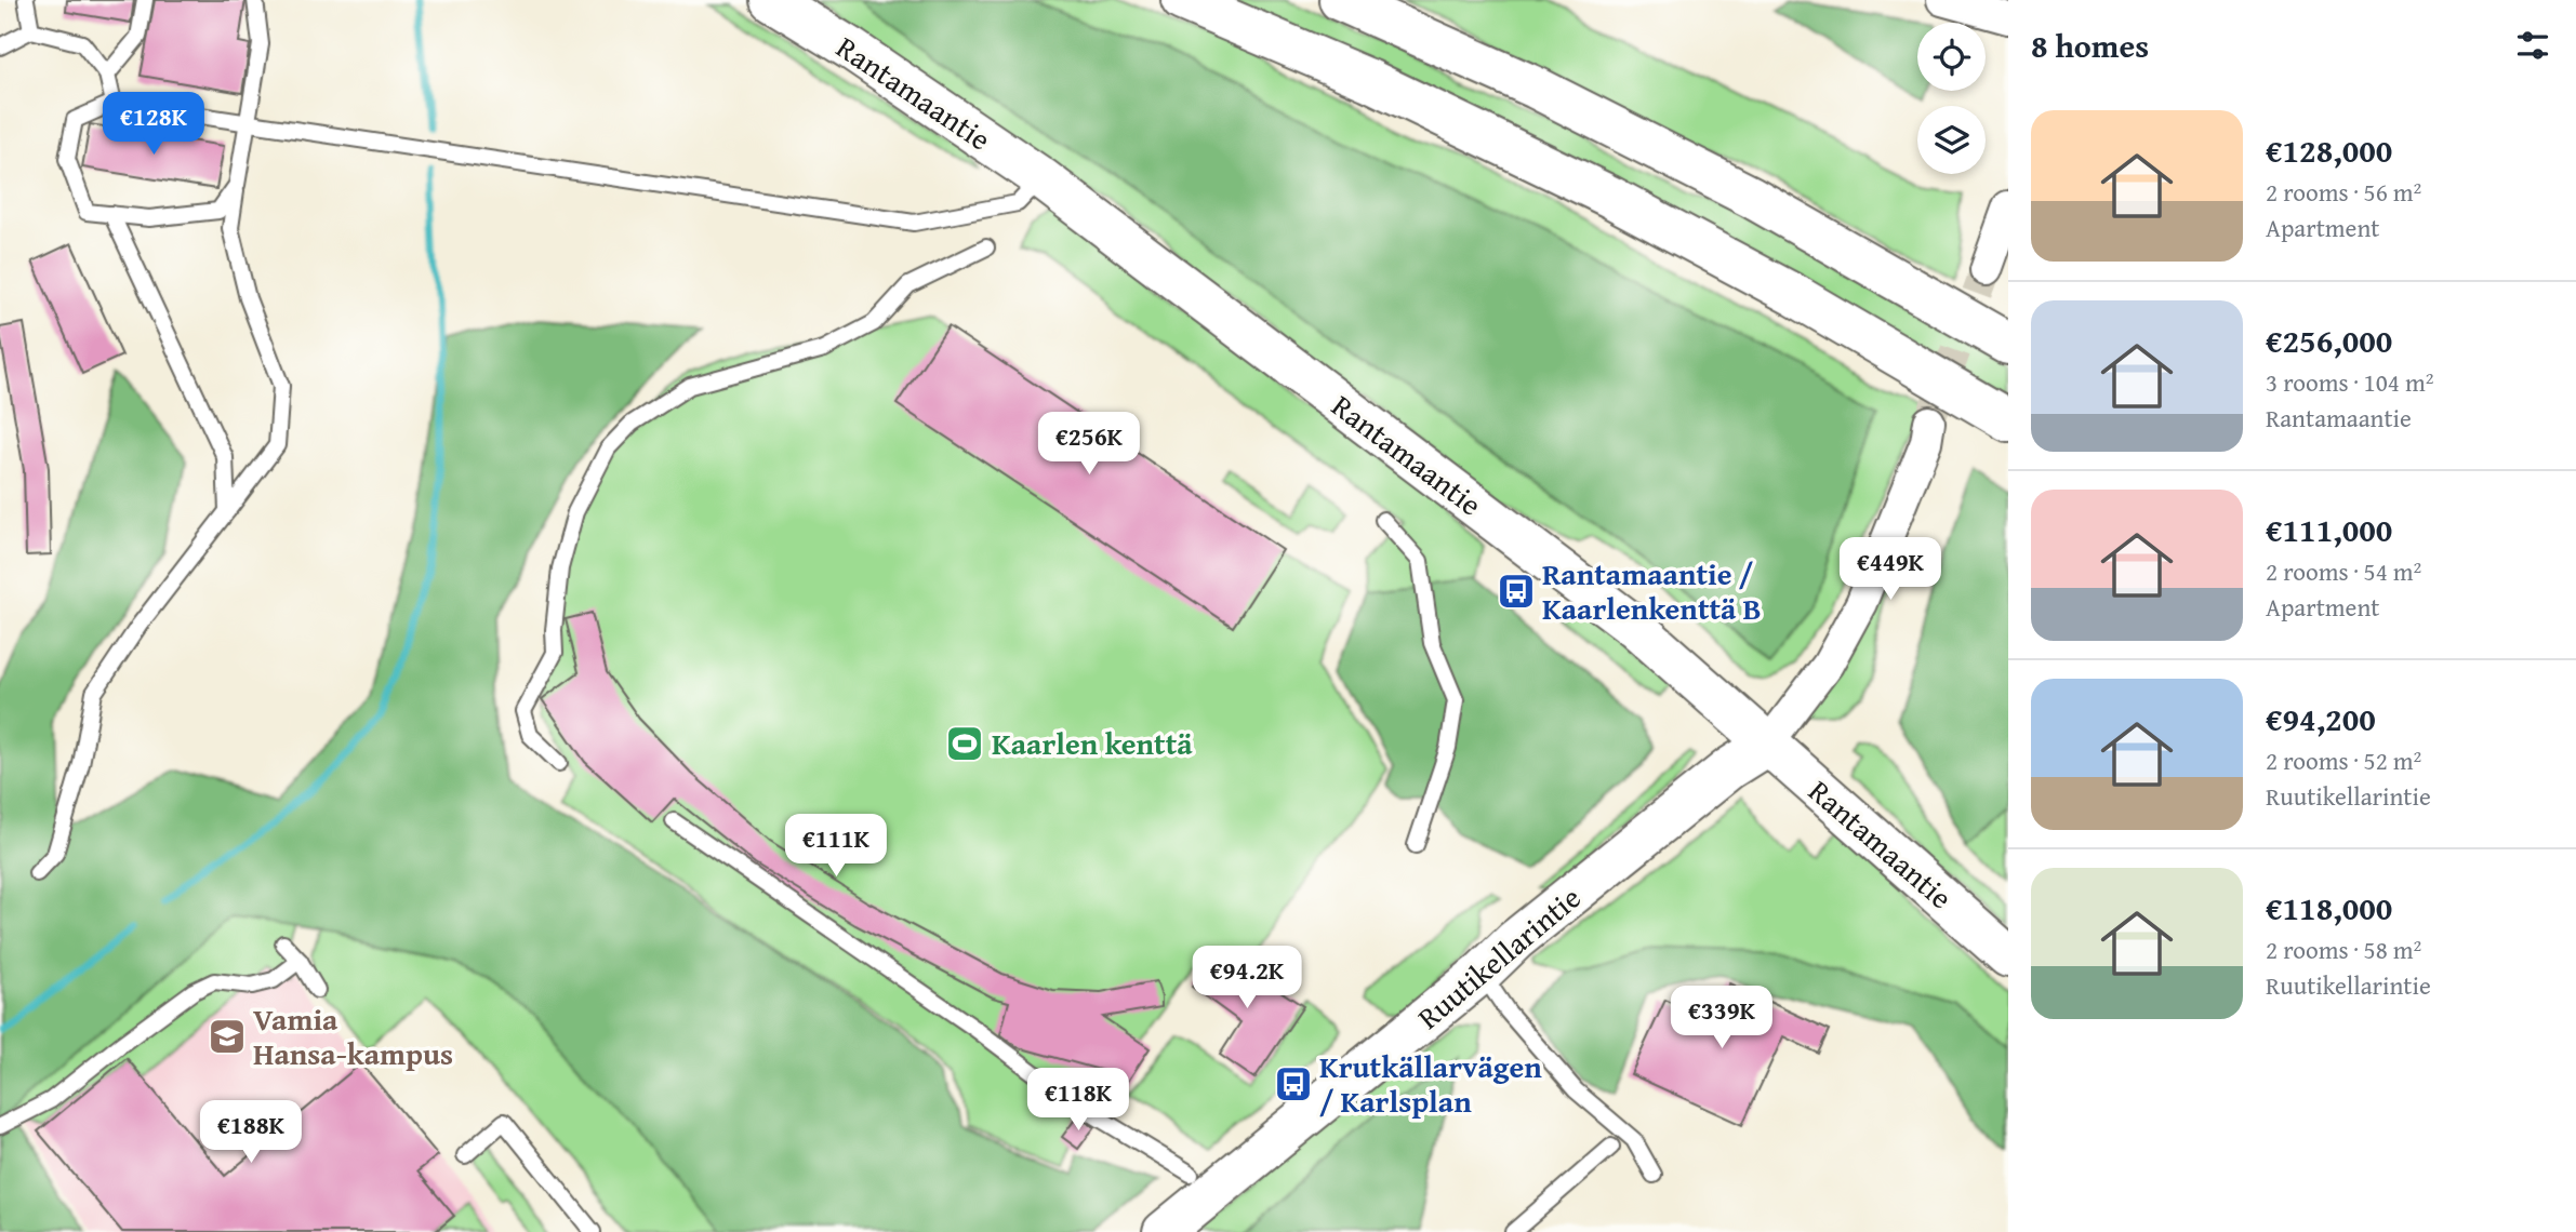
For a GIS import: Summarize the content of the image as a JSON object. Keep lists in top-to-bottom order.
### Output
{
  "streets": {
    "main road": ["Rantamaantie", "Ruutikellarintie"]
  },
  "crossings": [
    ["Rantamaantie", "Ruutikellarintie"]
  ],
  "places": {
    "bus stop": ["Rantamaantie / Kaarlenkenttä B", "Krutkällarvägen / Karlsplan"],
    "sports": ["Kaarlen kenttä"],
    "school or university": ["Vamia Hansa-kampus"]
  },
  "page": {
    "heading": "8 homes",
    "list": [
      {
        "name": "€128,000",
        "note": "2 rooms · 56 m² · Apartment"
      },
      {
        "name": "€256,000",
        "note": "3 rooms · 104 m² · Rantamaantie"
      },
      {
        "name": "€111,000",
        "note": "2 rooms · 54 m² · Apartment"
      },
      {
        "name": "€94,200",
        "note": "2 rooms · 52 m² · Ruutikellarintie"
      },
      {
        "name": "€118,000",
        "note": "2 rooms · 58 m² · Ruutikellarintie"
      }
    ],
    "price": [
      "€128K",
      "€256K",
      "€449K",
      "€111K",
      "€94.2K",
      "€339K",
      "€118K",
      "€188K"
    ]
  }
}
